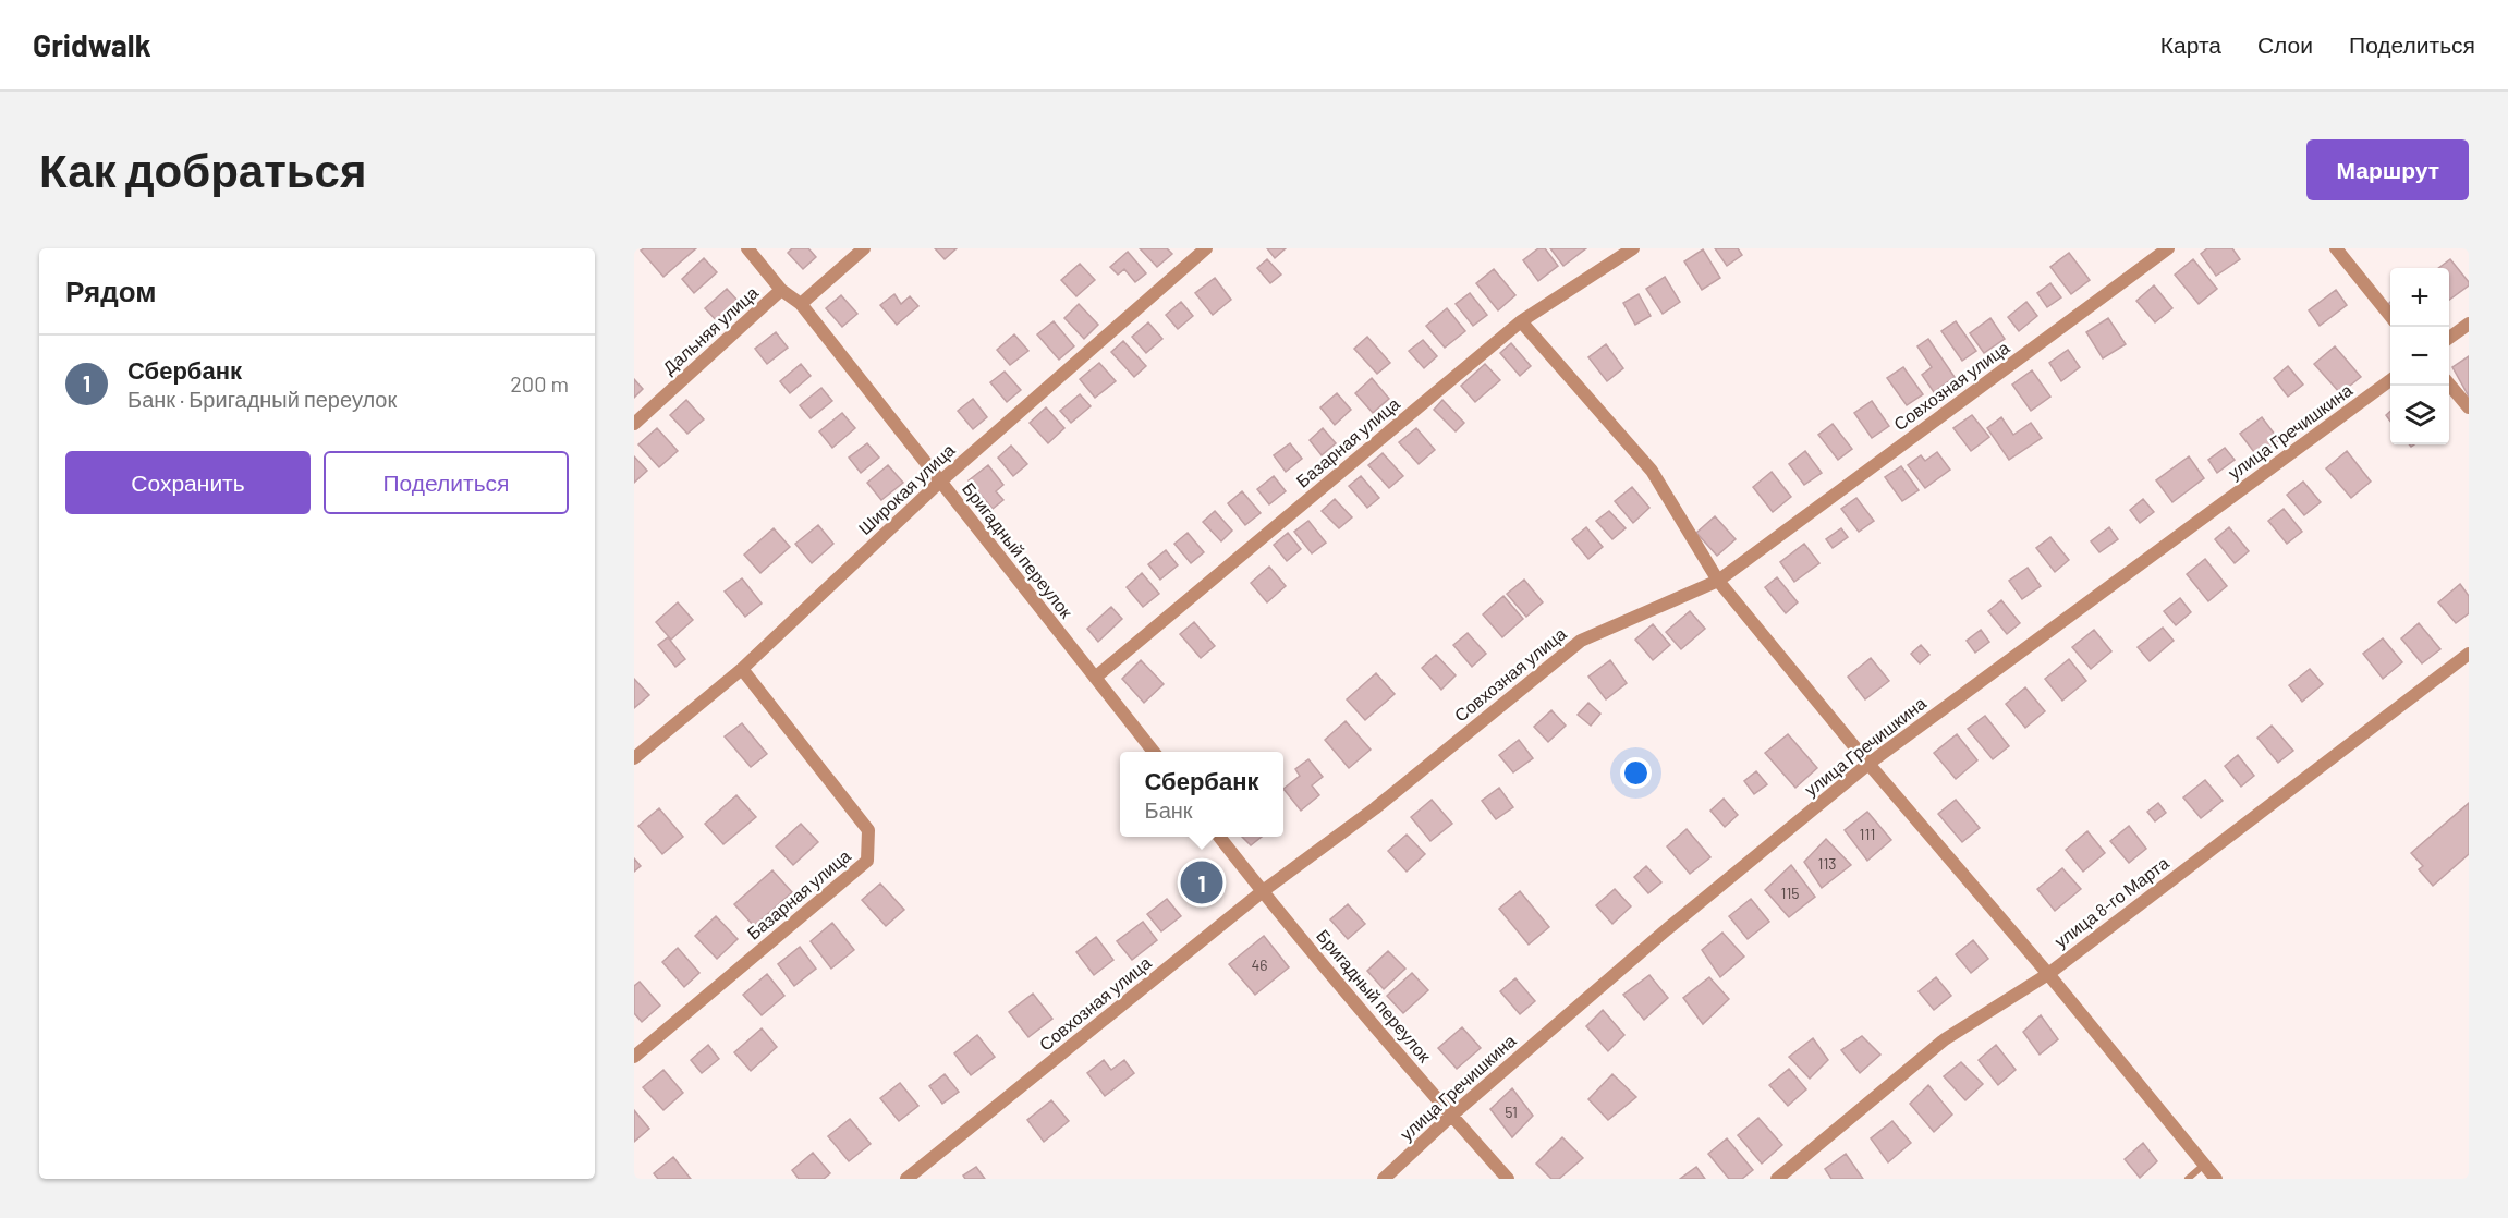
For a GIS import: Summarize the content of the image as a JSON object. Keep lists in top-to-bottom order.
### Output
{
  "streets": {
    "street": [
      "Дальняя улица",
      "Совхозная улица",
      "улица Гречишкина",
      "Базарная улица",
      "Широкая улица",
      "Бригадный переулок",
      "улица 8-го Марта"
    ]
  },
  "crossings": [
    ["Дальняя улица", "Бригадный переулок"],
    ["Совхозная улица", "Бригадный переулок"],
    ["улица Гречишкина", "Бригадный переулок"],
    ["Базарная улица", "Широкая улица"],
    ["Базарная улица", "Бригадный переулок"],
    ["Широкая улица", "Бригадный переулок"]
  ],
  "house_numbers": [
    "111",
    "113",
    "115",
    "46",
    "51"
  ],
  "page": {
    "header": "Gridwalk",
    "nav": ["Карта", "Слои", "Поделиться"],
    "buttons": [
      "Маршрут",
      ["Сохранить", "Поделиться"]
    ],
    "title": "Как добраться",
    "heading": "Рядом",
    "map_buttons": ["+", "−"],
    "list": [
      {
        "mark": "1",
        "name": "Сбербанк",
        "note": "Банк · Бригадный переулок",
        "value": "200 m"
      }
    ],
    "popup": ["Сбербанк", "Банк"],
    "pins": "1"
  }
}
